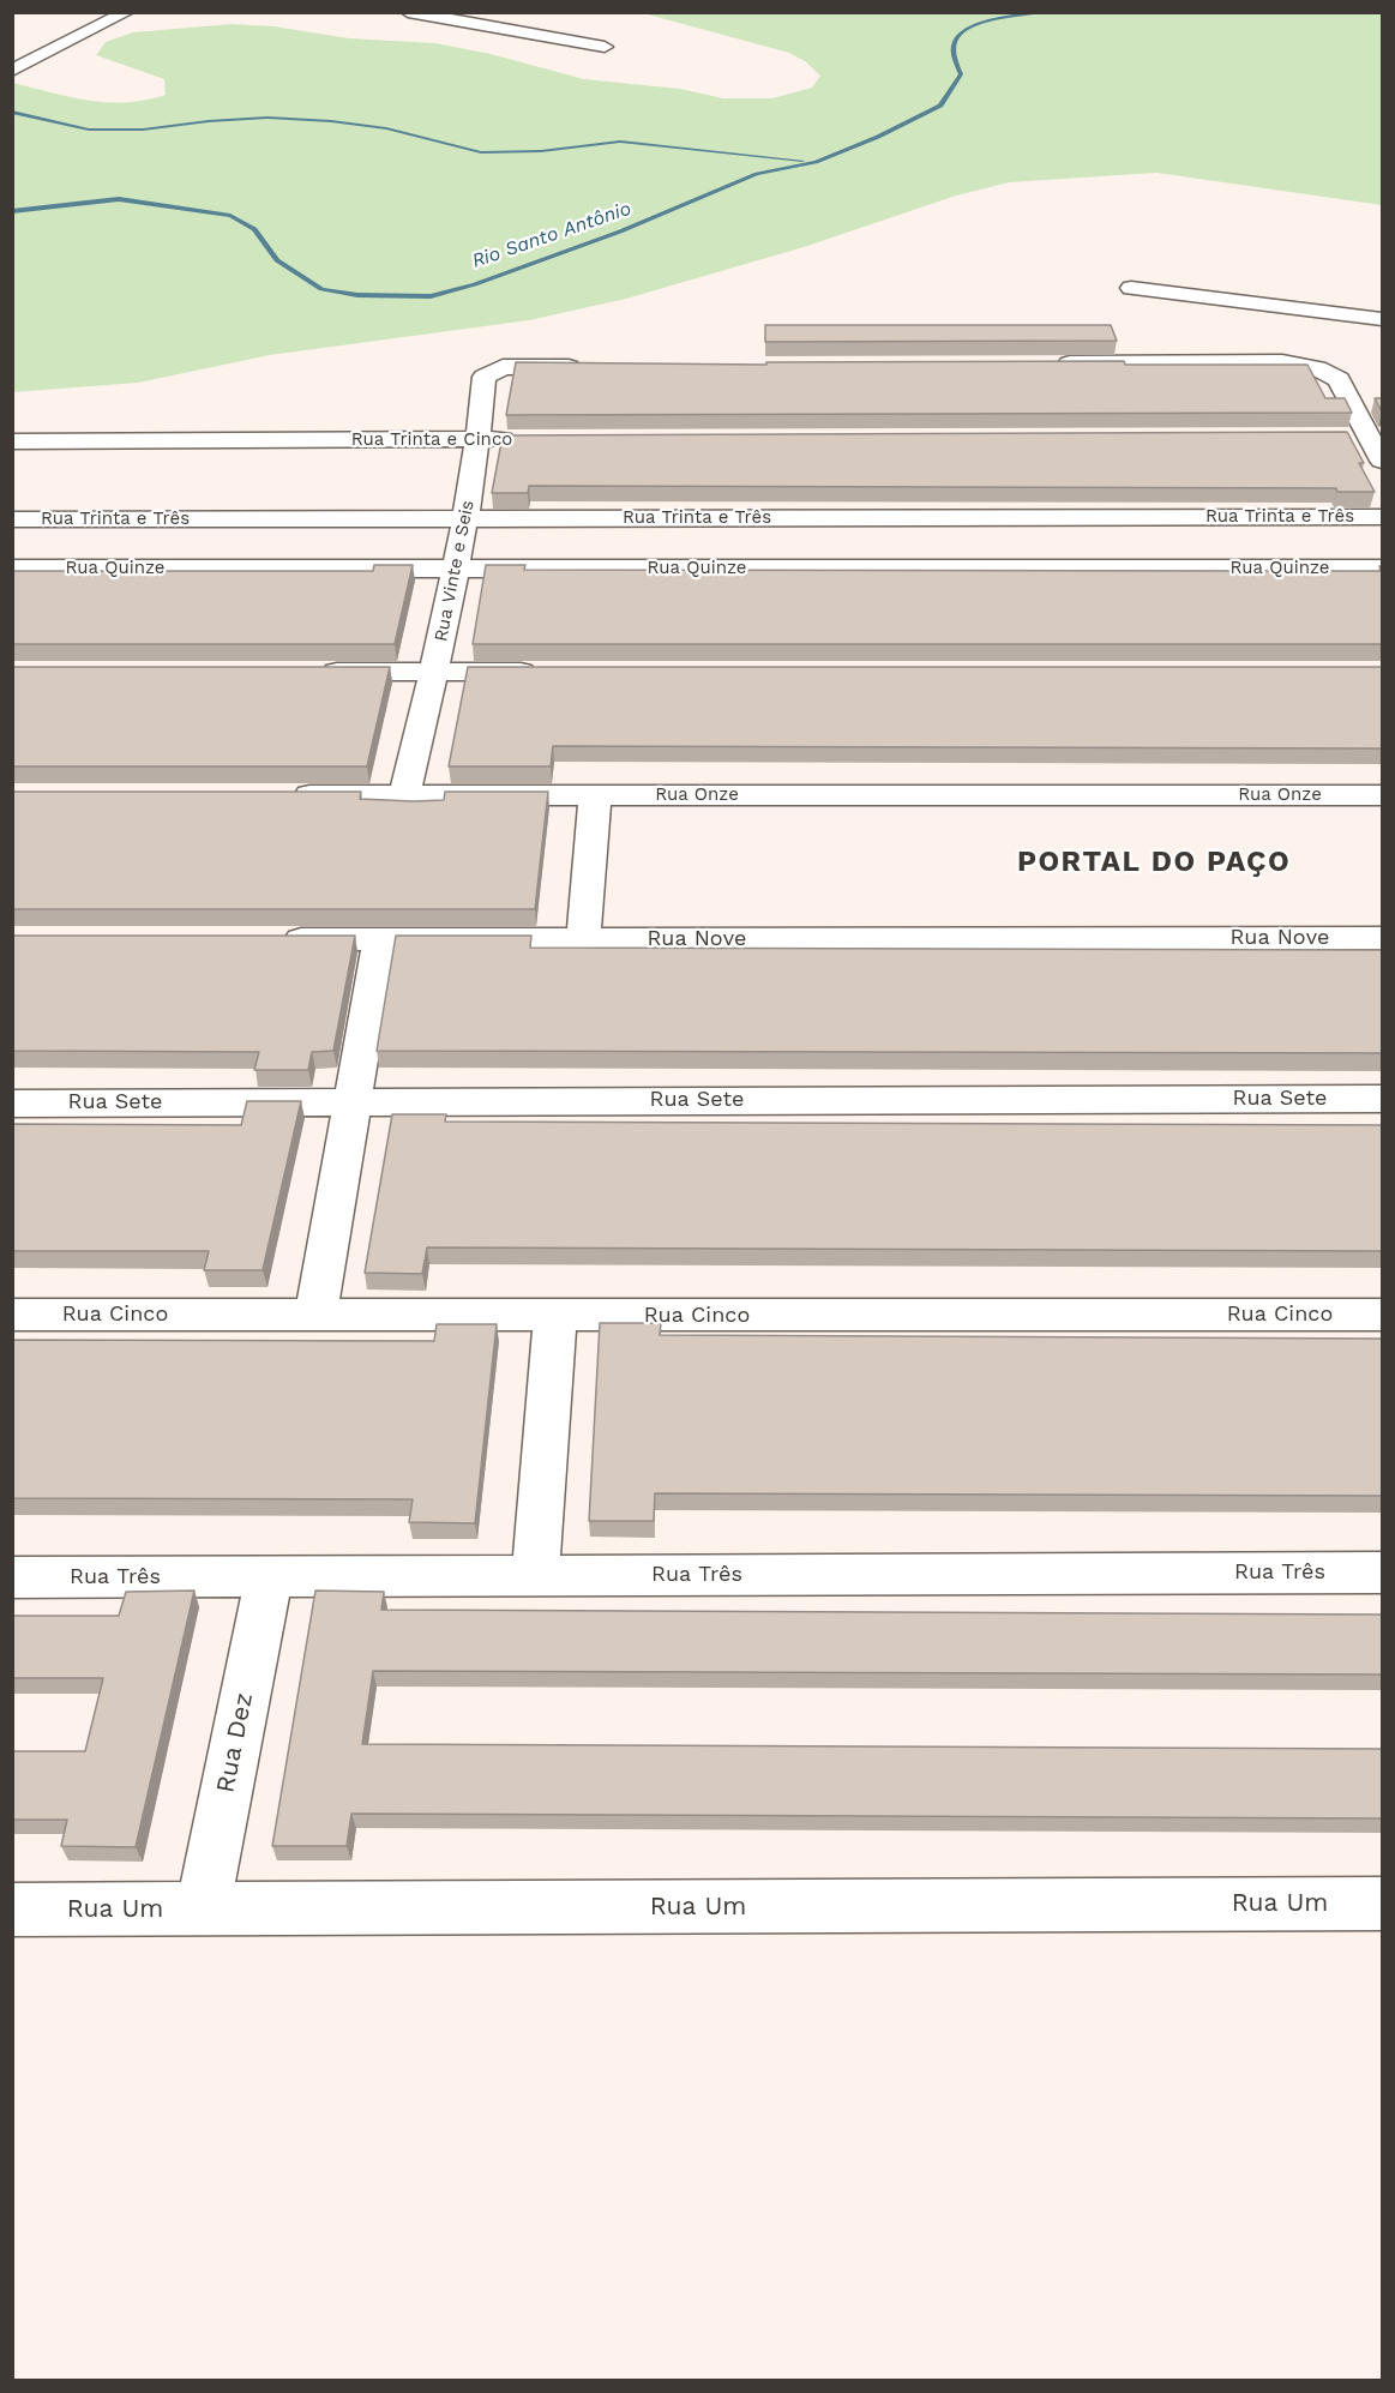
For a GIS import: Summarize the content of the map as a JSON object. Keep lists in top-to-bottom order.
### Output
{
  "streets": {
    "street": [
      "Rua Trinta e Cinco",
      "Rua Trinta e Três",
      "Rua Quinze",
      "Rua Vinte e Seis",
      "Rua Onze",
      "Rua Nove",
      "Rua Sete",
      "Rua Cinco",
      "Rua Três",
      "Rua Dez",
      "Rua Um"
    ]
  },
  "crossings": [
    ["Rua Trinta e Cinco", "Rua Vinte e Seis"],
    ["Rua Trinta e Três", "Rua Vinte e Seis"],
    ["Rua Quinze", "Rua Vinte e Seis"],
    ["Rua Vinte e Seis", "Rua Onze"],
    ["Rua Três", "Rua Dez"],
    ["Rua Dez", "Rua Um"]
  ],
  "districts": ["PORTAL DO PAÇO"],
  "water": ["Rio Santo Antônio"]
}
